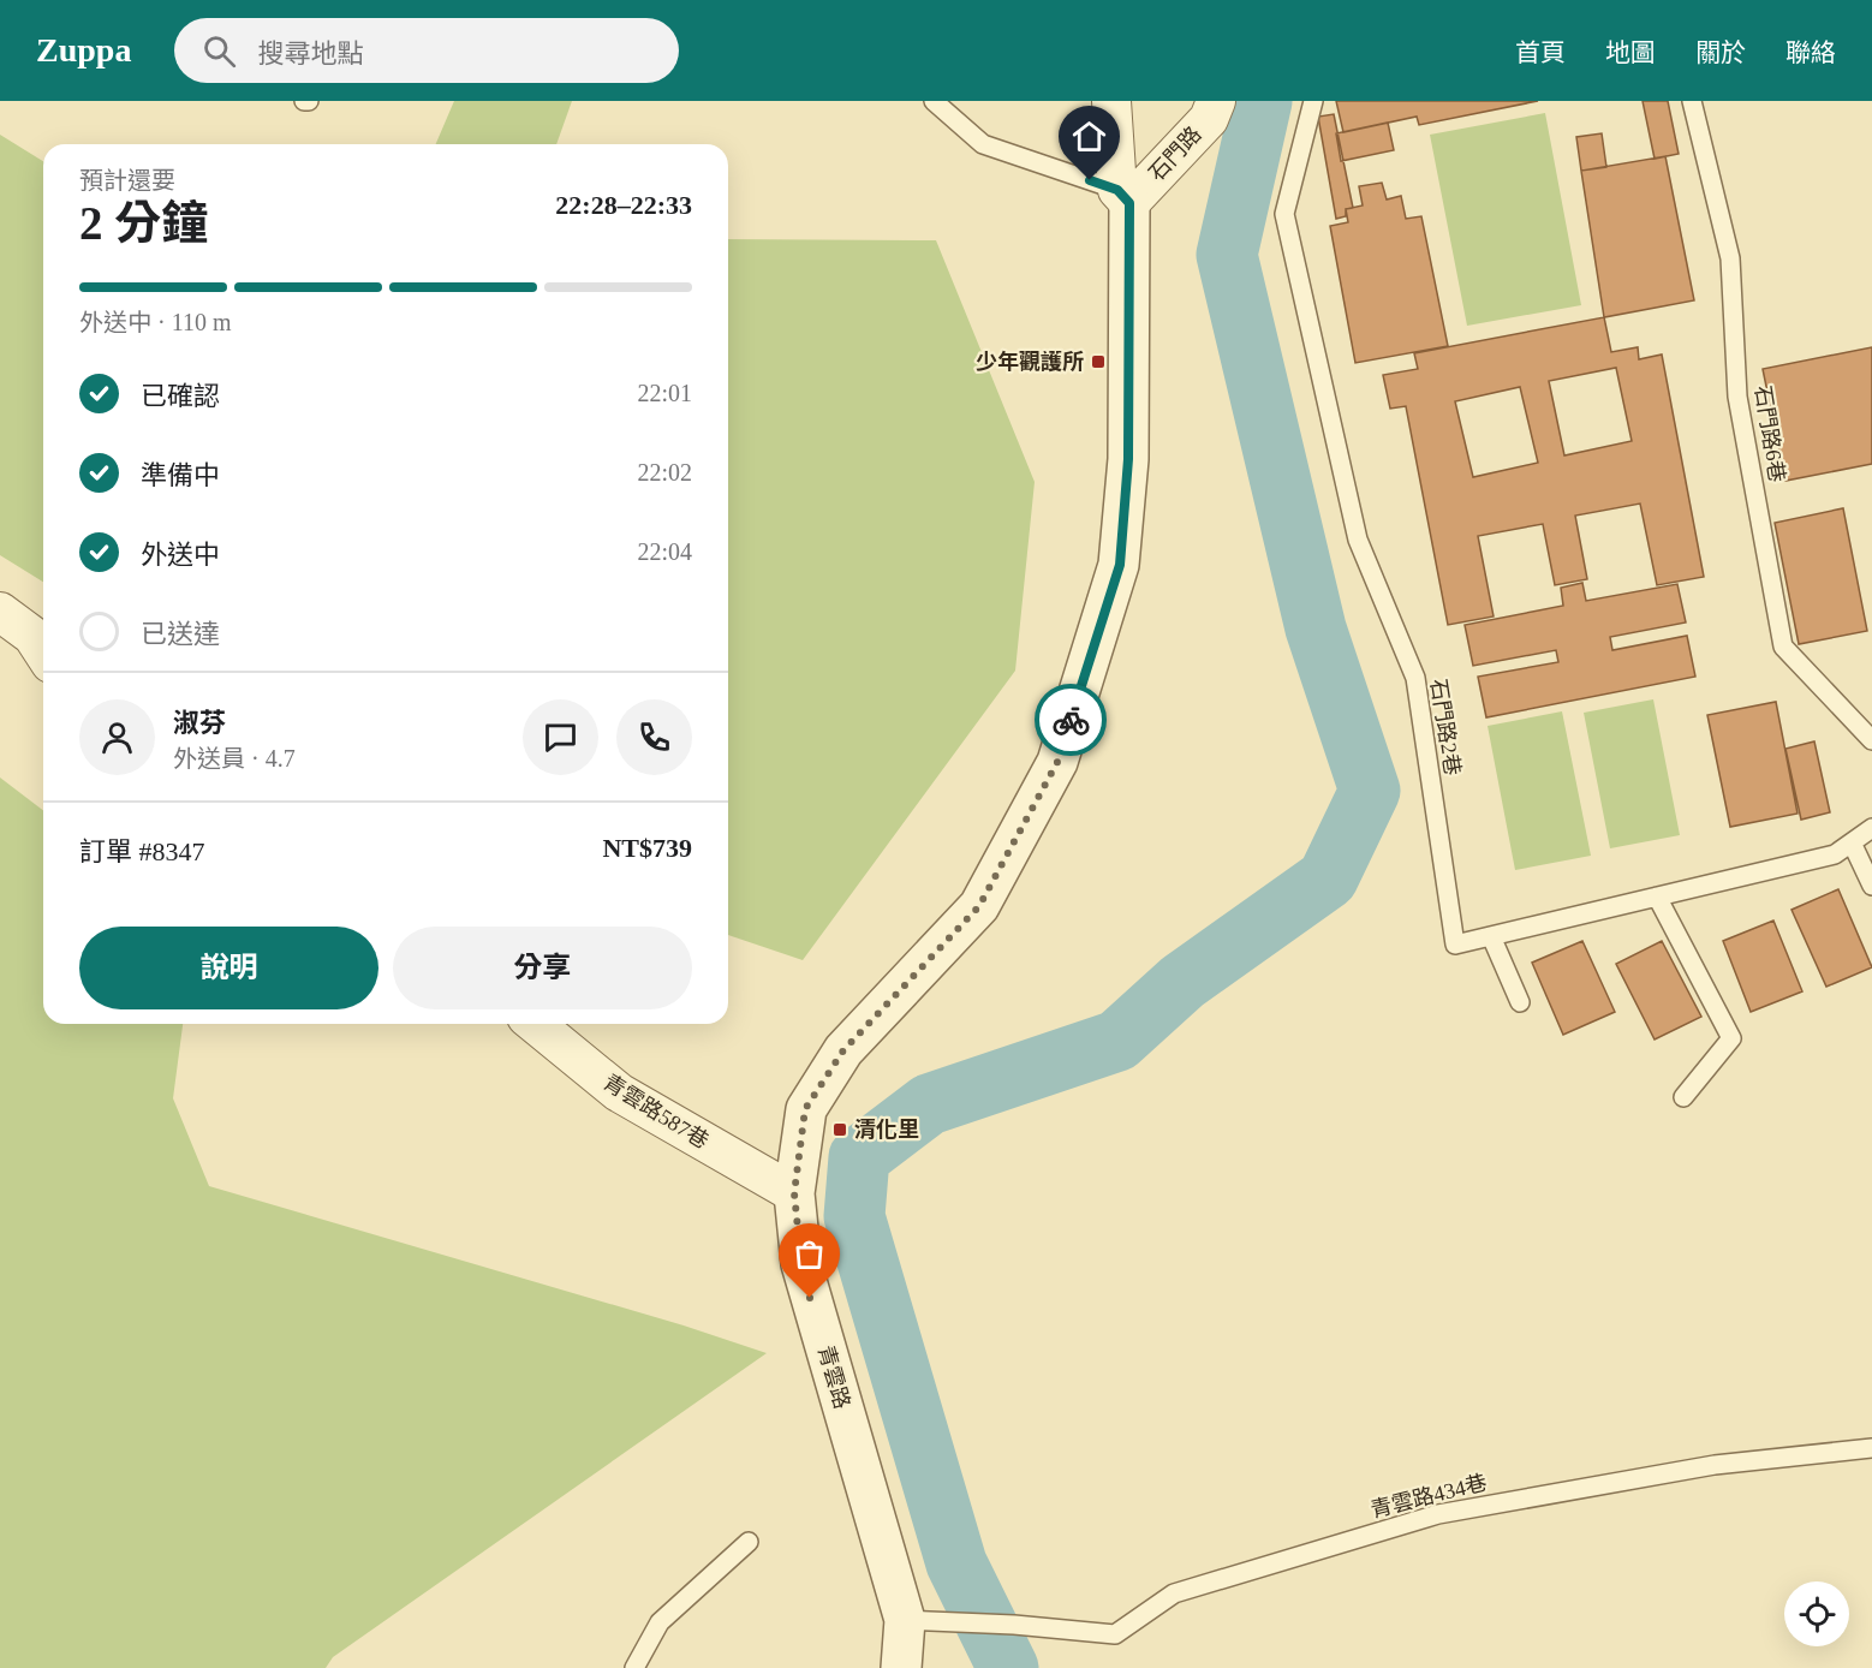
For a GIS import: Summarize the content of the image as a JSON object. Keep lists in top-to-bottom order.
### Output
{
  "streets": {
    "street": ["石門路", "青雲路587巷", "青雲路"],
    "lane": ["石門路6巷", "石門路2巷", "青雲路434巷"]
  },
  "crossings": [
    ["石門路", "青雲路"],
    ["青雲路587巷", "青雲路"],
    ["青雲路", "青雲路434巷"]
  ],
  "places": {
    "transit": ["少年觀護所", "清化里"]
  },
  "page": {
    "header": "Zuppa",
    "search": "搜尋地點",
    "nav": [
      "首頁",
      "地圖",
      "關於",
      "聯絡"
    ],
    "heading": ["2 分鐘", "預計還要", "22:28–22:33"],
    "panel": [
      "淑芬",
      "外送員 · 4.7",
      "訂單 #8347",
      "NT$739"
    ],
    "bar": "外送中 · 110 m",
    "list": [
      ["已確認", "22:01"],
      ["準備中", "22:02"],
      ["外送中", "22:04"],
      "已送達"
    ],
    "buttons": ["說明", "分享"]
  }
}
